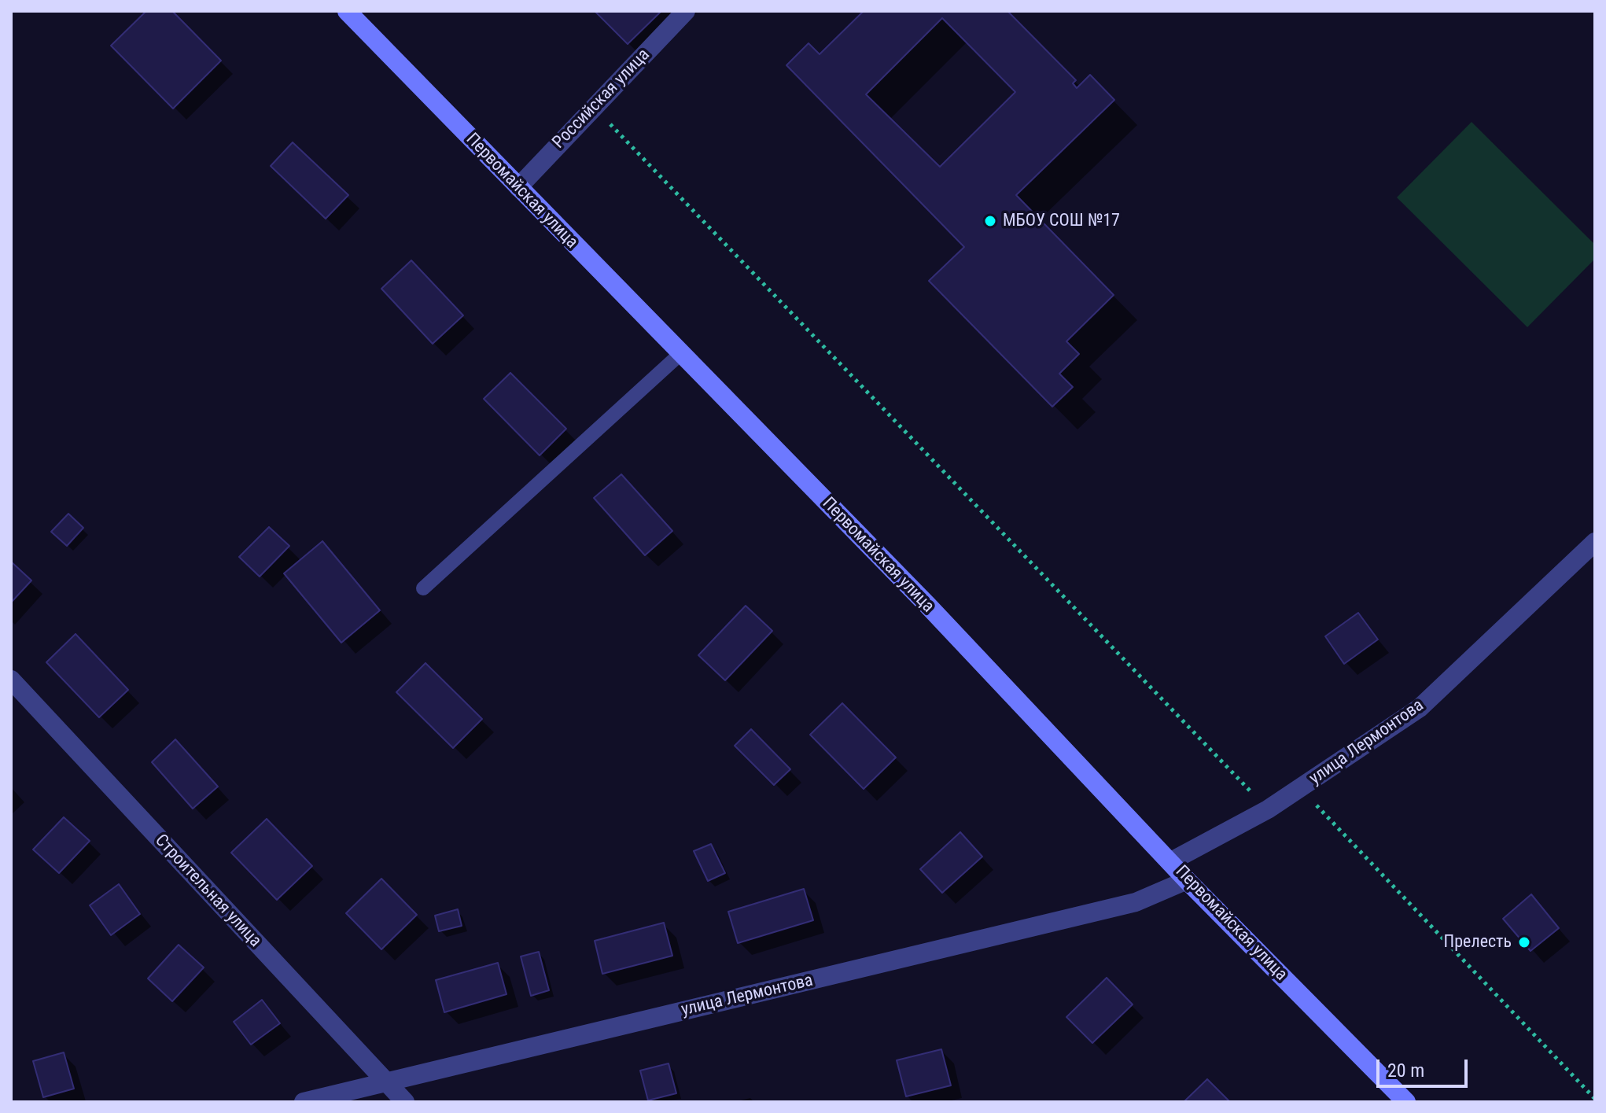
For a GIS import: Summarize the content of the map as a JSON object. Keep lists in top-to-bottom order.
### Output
{
  "streets": {
    "street": [
      "Российская улица",
      "Первомайская улица",
      "улица Лермонтова",
      "Строительная улица"
    ]
  },
  "crossings": [
    ["Российская улица", "Первомайская улица"],
    ["Первомайская улица", "улица Лермонтова"],
    ["улица Лермонтова", "Строительная улица"]
  ],
  "places": ["МБОУ СОШ №17", "Прелесть"],
  "scale_bar": "20 m"
}
